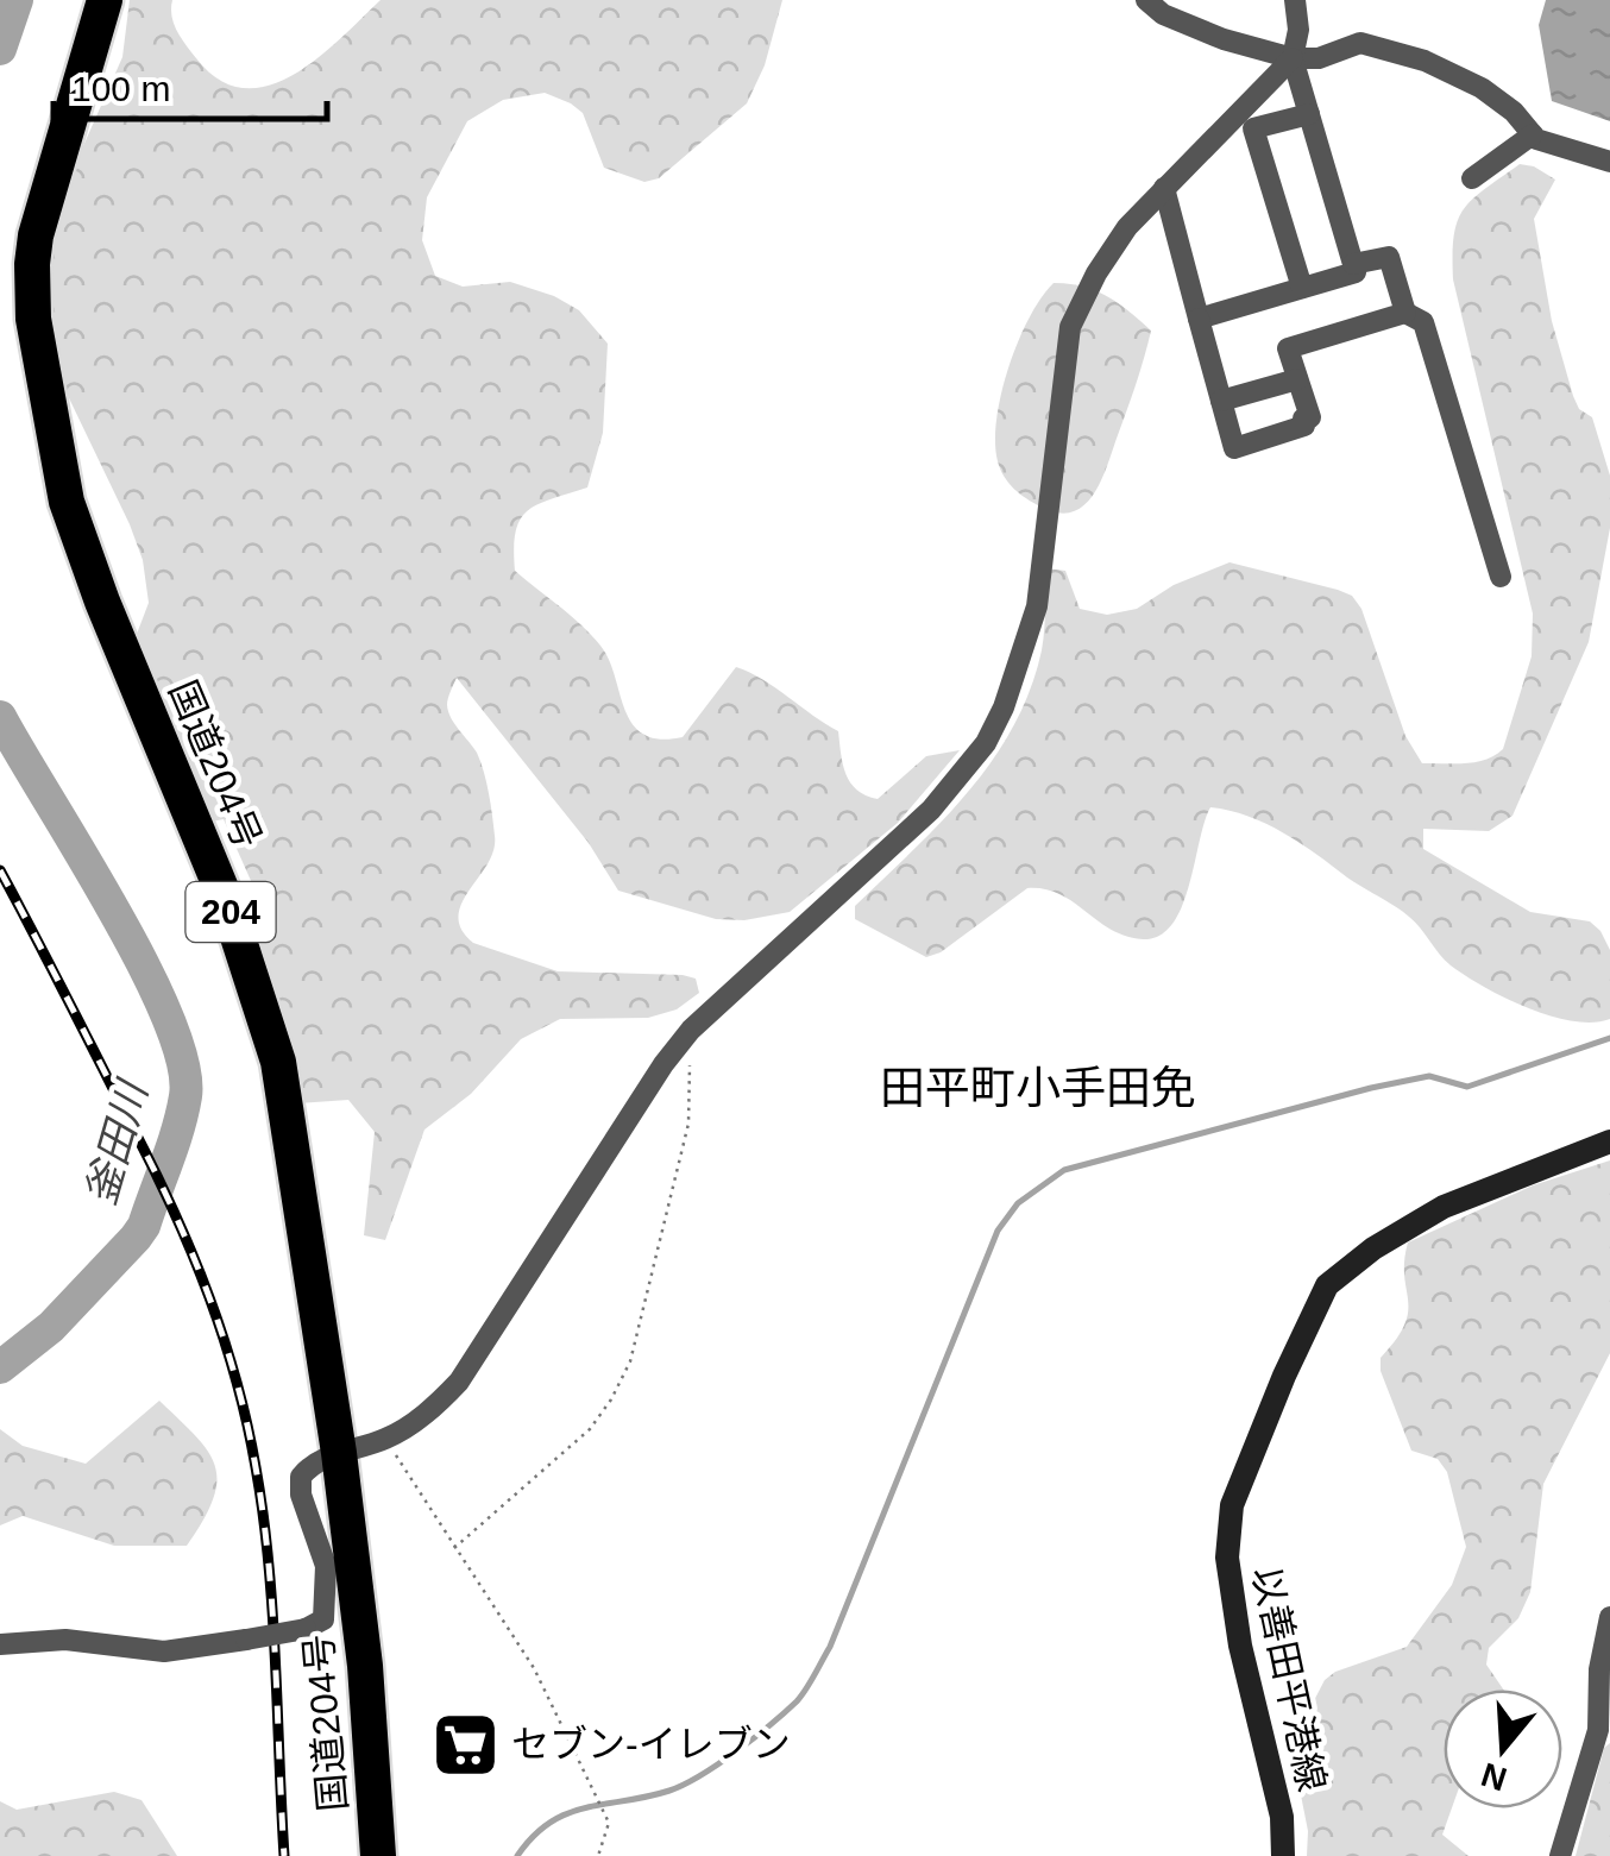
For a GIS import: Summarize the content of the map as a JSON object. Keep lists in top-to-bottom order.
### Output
{
  "streets": {
    "highway": ["国道204号", "204"],
    "main road": ["以善田平港線"]
  },
  "districts": ["田平町小手田免"],
  "water": ["釜田川"],
  "places": {
    "supermarket": ["セブン-イレブン"]
  },
  "scale_bar": "100 m",
  "north": "bottom"
}
